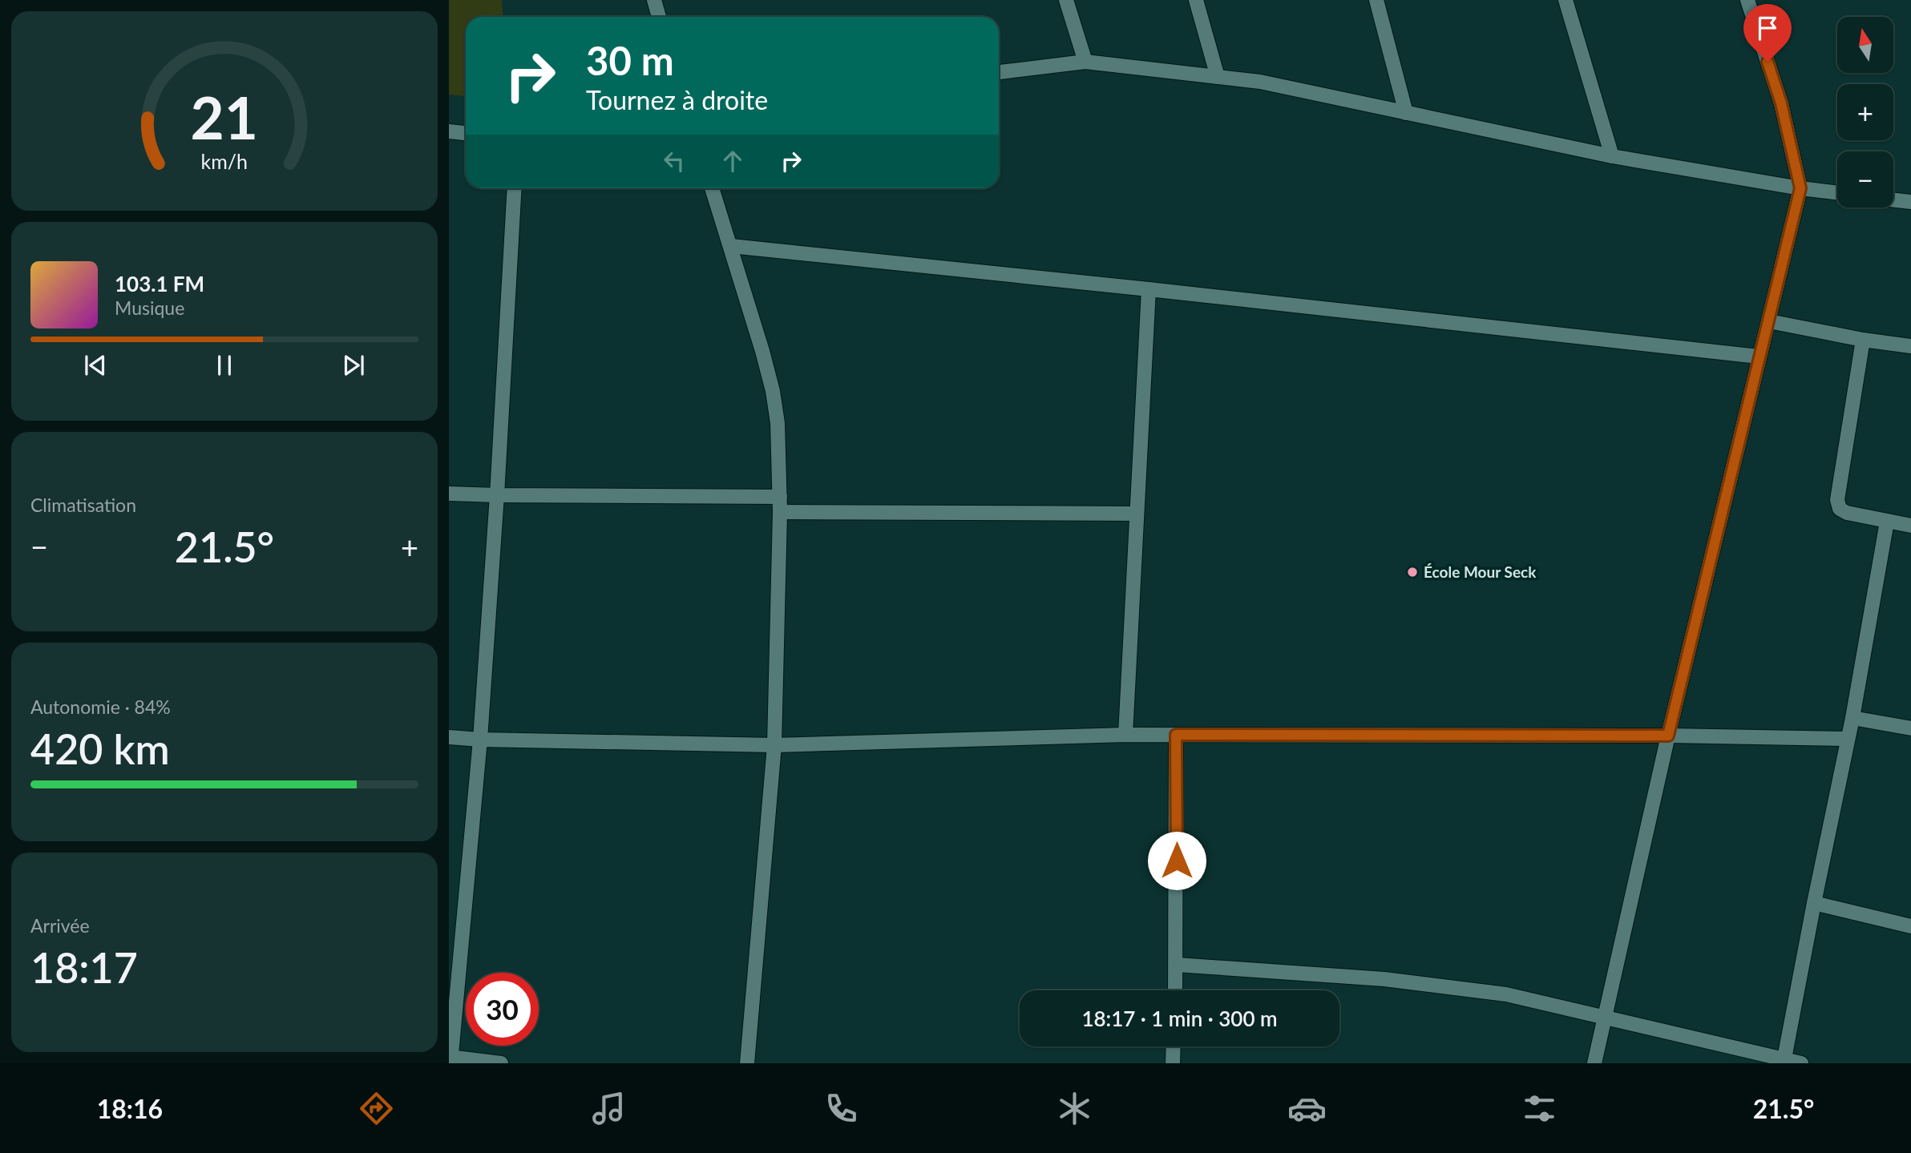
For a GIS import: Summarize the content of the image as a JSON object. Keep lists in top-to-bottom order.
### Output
{
  "places": ["École Mour Seck"],
  "north": "top",
  "page": {
    "map_buttons": ["+", "−"],
    "turn": ["30 m", "Tournez à droite"],
    "song": ["103.1 FM", "Musique"],
    "tile": [
      "Climatisation",
      ["Autonomie · 84%", "420 km"],
      ["Arrivée", "18:17"]
    ],
    "heat": ["−", "21.5°", "+"],
    "limit": "30",
    "trip": "18:17 · 1 min · 300 m",
    "tabs": ["18:16", "21.5°"],
    "gauge": ["21", "km/h"]
  }
}
